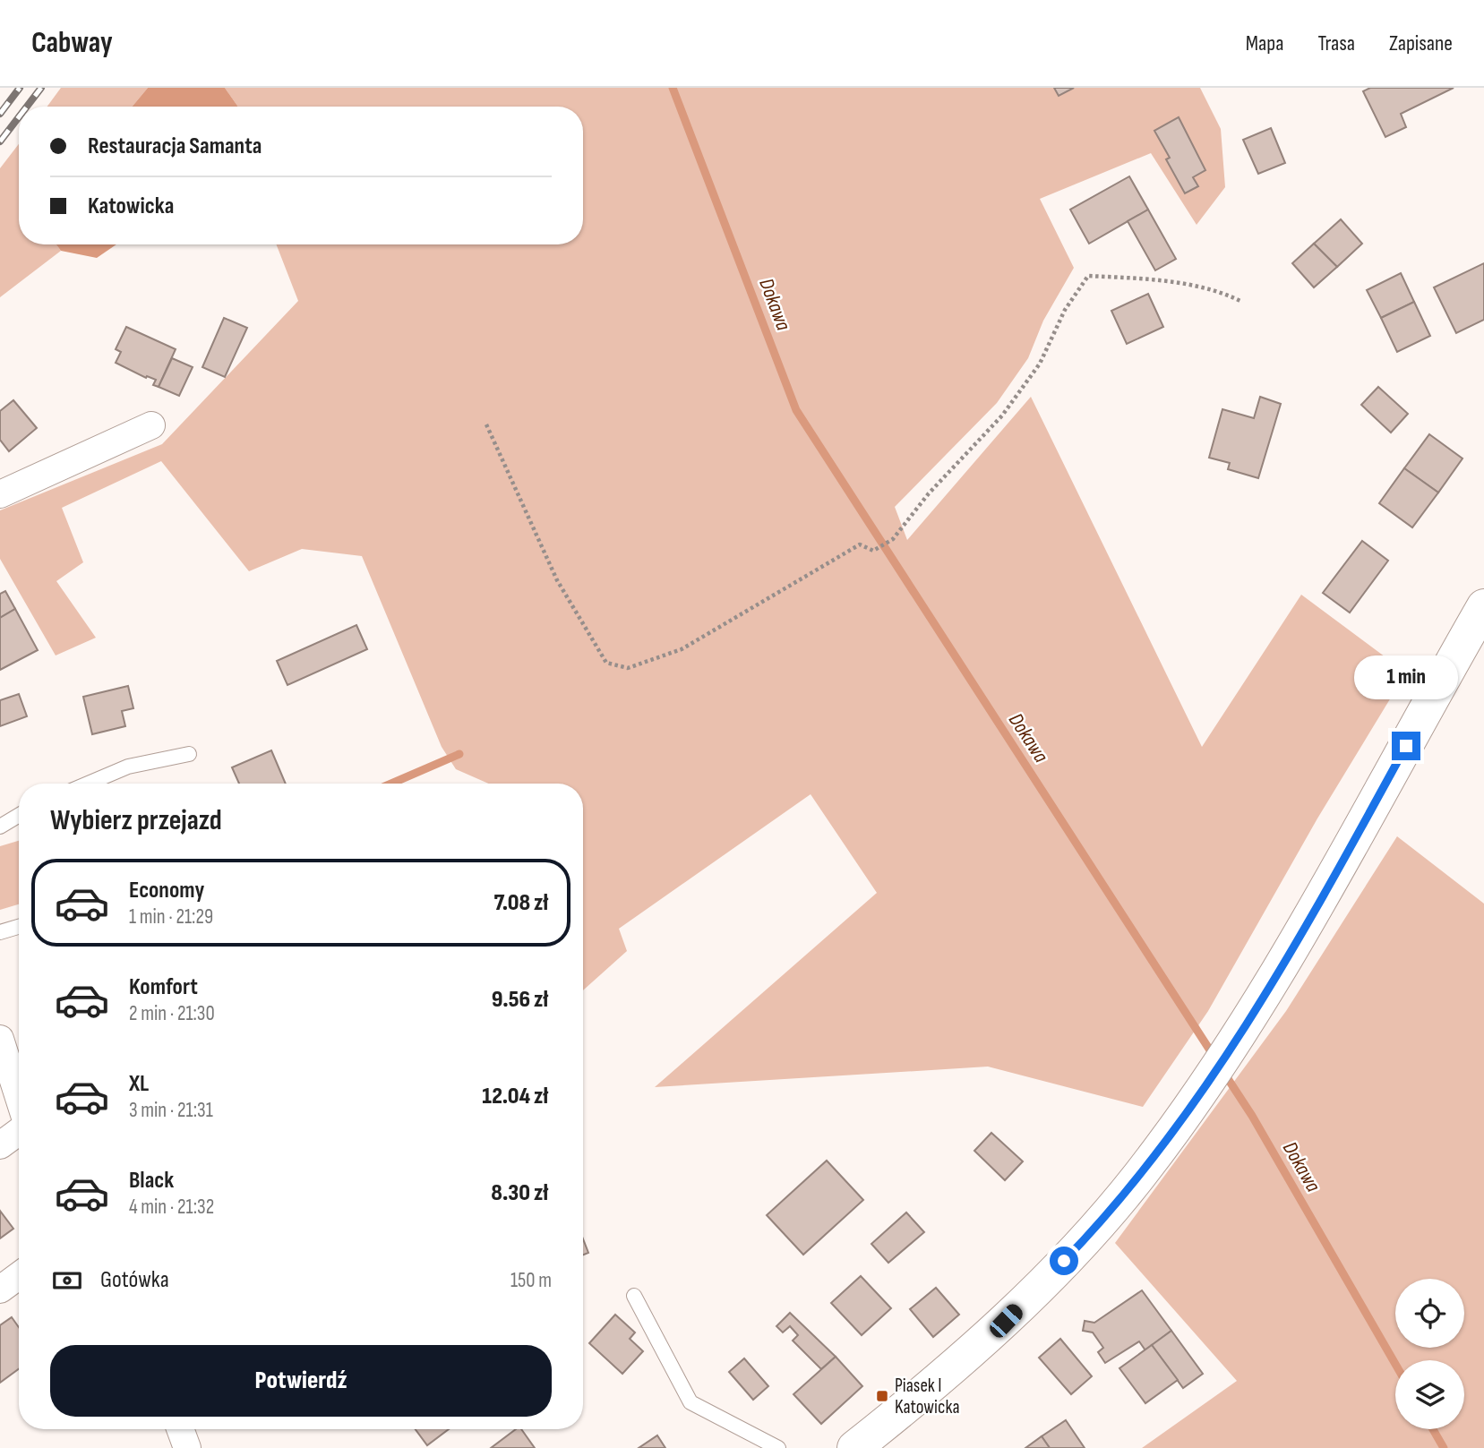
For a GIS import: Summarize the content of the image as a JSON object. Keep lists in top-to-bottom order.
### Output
{
  "water": ["Dokawa"],
  "places": {
    "transit": ["Piasek I Katowicka"]
  },
  "page": {
    "header": "Cabway",
    "nav": ["Mapa", "Trasa", "Zapisane"],
    "banner": ["Restauracja Samanta", "Katowicka"],
    "bubble": "1 min",
    "heading": "Wybierz przejazd",
    "list": [
      {
        "name": "Economy",
        "note": "1 min · 21:29",
        "value": "7.08 zł"
      },
      {
        "name": "Komfort",
        "note": "2 min · 21:30",
        "value": "9.56 zł"
      },
      {
        "name": "XL",
        "note": "3 min · 21:31",
        "value": "12.04 zł"
      },
      {
        "name": "Black",
        "note": "4 min · 21:32",
        "value": "8.30 zł"
      }
    ],
    "pay": ["Gotówka", "150 m"],
    "buttons": "Potwierdź"
  }
}
